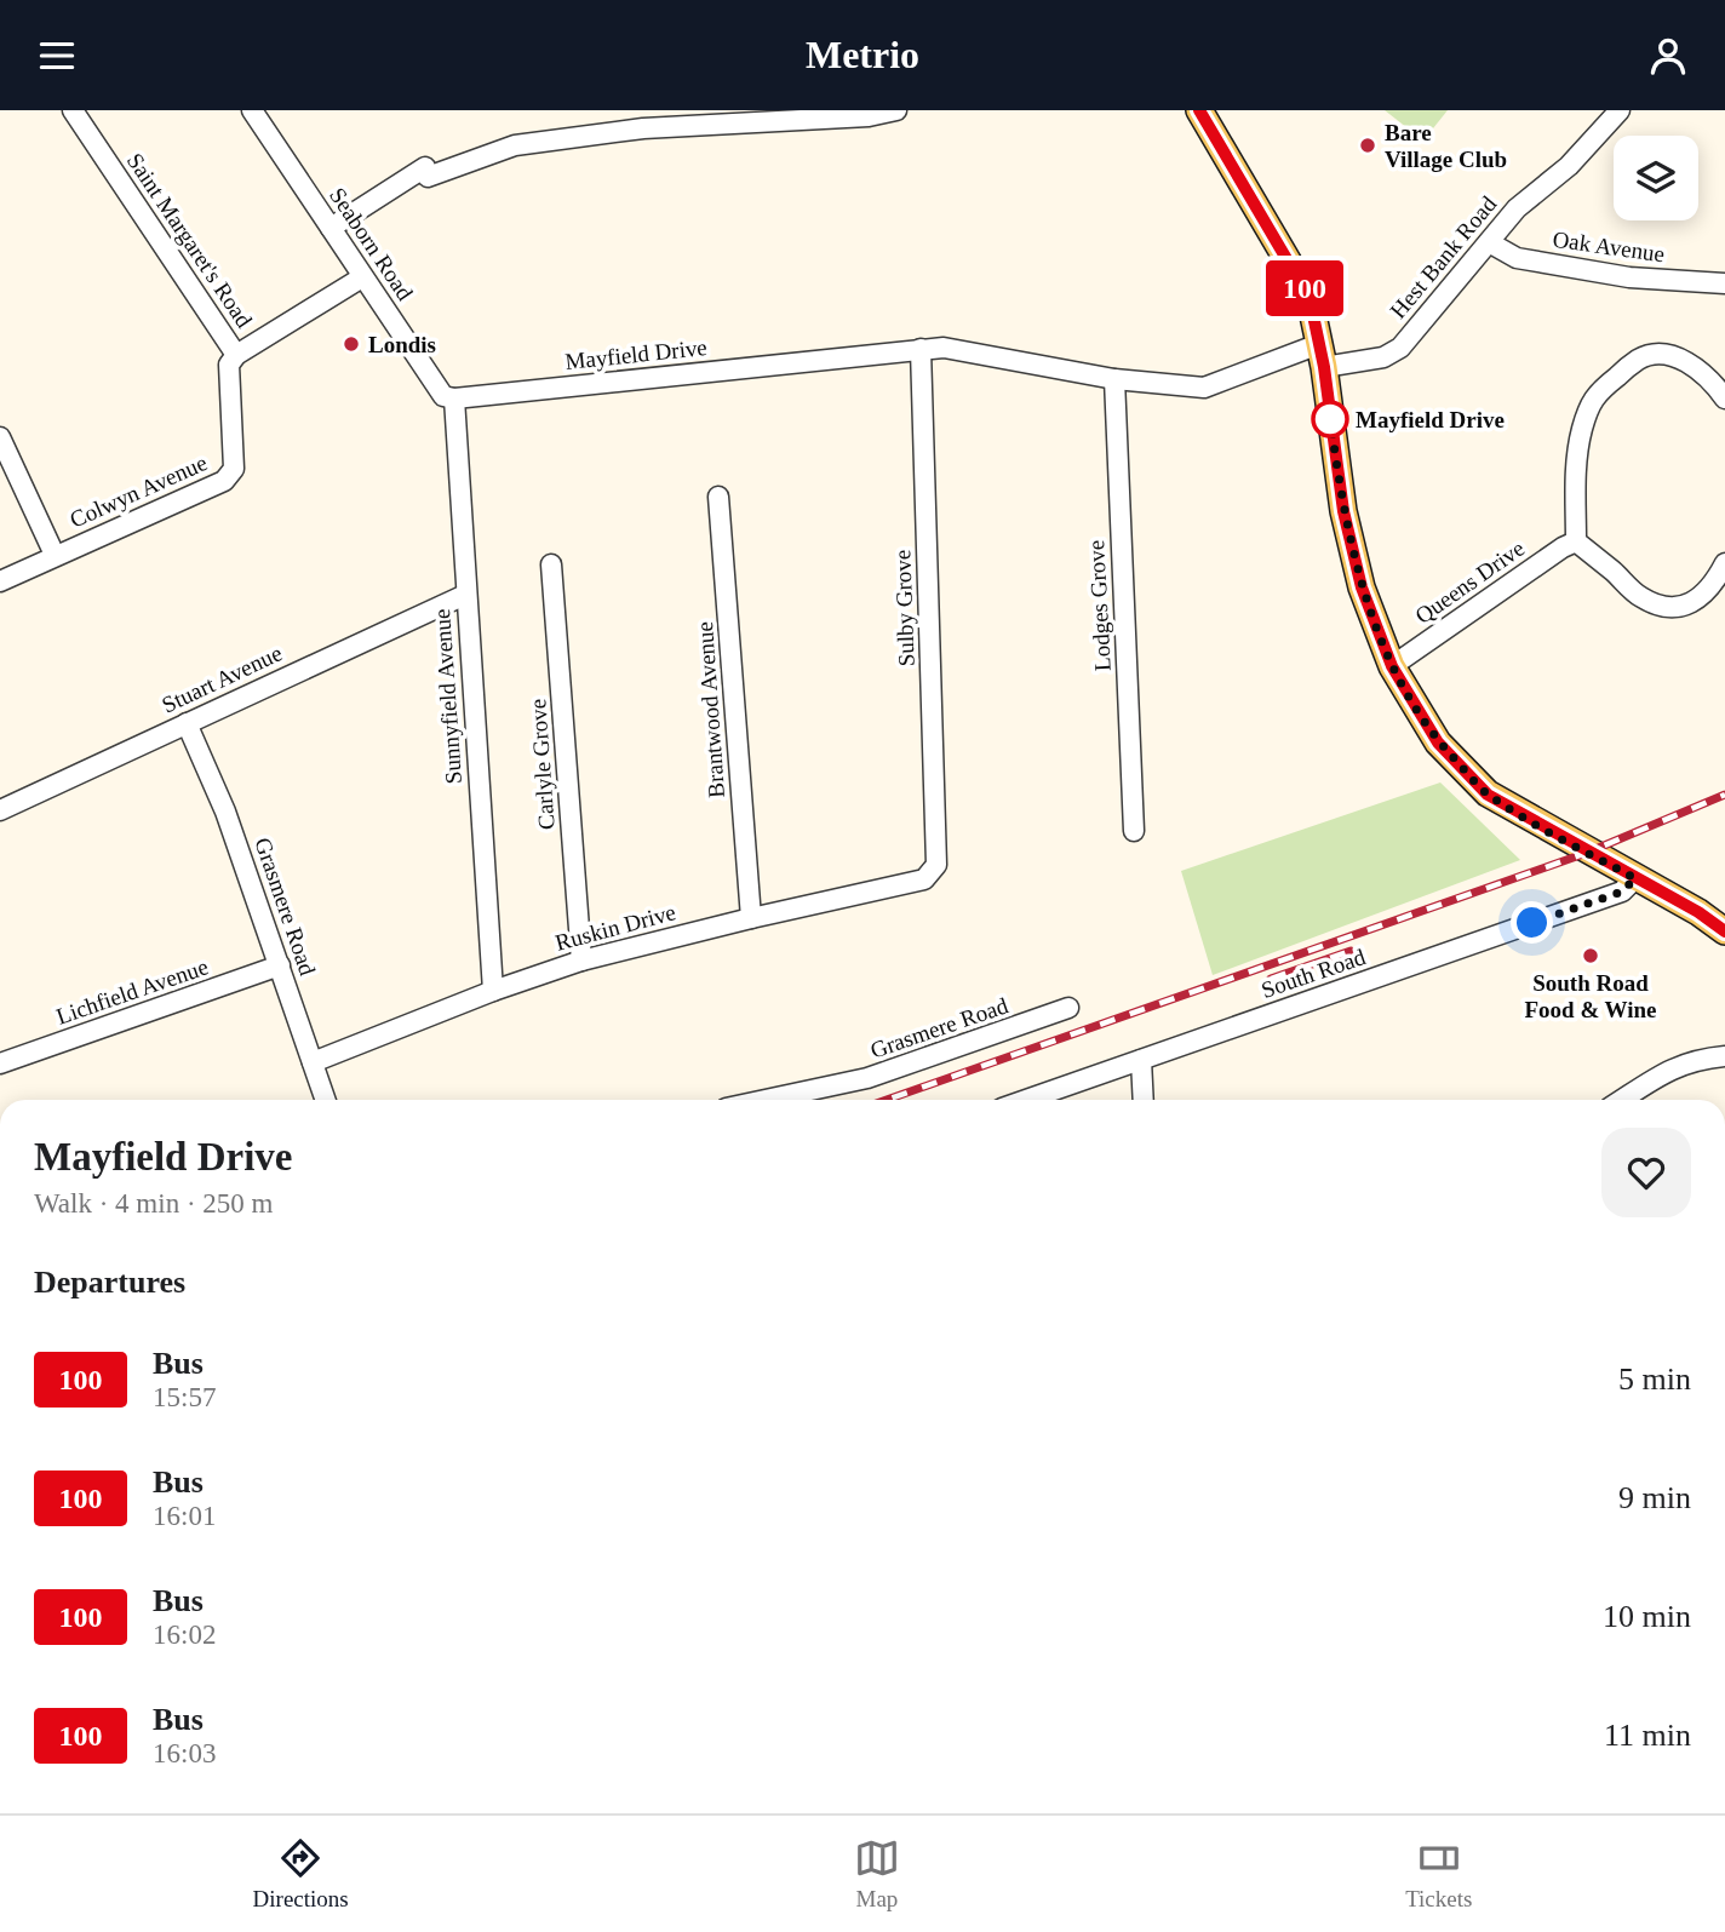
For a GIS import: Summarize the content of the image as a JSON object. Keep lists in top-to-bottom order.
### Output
{
  "streets": {
    "street": [
      "Saint Margaret's Road",
      "Seaborn Road",
      "Oak Avenue",
      "Hest Bank Road",
      "Mayfield Drive",
      "Colwyn Avenue",
      "Queens Drive",
      "Lodges Grove",
      "Sulby Grove",
      "Stuart Avenue",
      "Sunnyfield Avenue",
      "Brantwood Avenue",
      "Carlyle Grove",
      "Grasmere Road",
      "Ruskin Drive",
      "South Road",
      "Lichfield Avenue"
    ]
  },
  "crossings": [
    ["Saint Margaret's Road", "Colwyn Avenue"],
    ["Seaborn Road", "Mayfield Drive"],
    ["Seaborn Road", "Sunnyfield Avenue"],
    ["Oak Avenue", "Hest Bank Road"],
    ["Hest Bank Road", "Mayfield Drive"],
    ["Mayfield Drive", "Lodges Grove"],
    ["Mayfield Drive", "Sulby Grove"],
    ["Mayfield Drive", "Sunnyfield Avenue"],
    ["Sulby Grove", "Ruskin Drive"],
    ["Stuart Avenue", "Sunnyfield Avenue"],
    ["Stuart Avenue", "Grasmere Road"],
    ["Sunnyfield Avenue", "Ruskin Drive"],
    ["Brantwood Avenue", "Ruskin Drive"],
    ["Carlyle Grove", "Ruskin Drive"],
    ["Grasmere Road", "Ruskin Drive"],
    ["Grasmere Road", "Lichfield Avenue"]
  ],
  "places": [
    "Bare Village Club",
    "Londis",
    "Mayfield Drive",
    "South Road Food & Wine"
  ],
  "lines": ["bus line 100"],
  "page": {
    "header": "Metrio",
    "on_map": "100",
    "heading": [
      ["Mayfield Drive", "Walk · 4 min · 250 m"],
      "Departures"
    ],
    "list": [
      {
        "mark": "100",
        "name": "Bus",
        "note": "15:57",
        "value": "5 min"
      },
      {
        "mark": "100",
        "name": "Bus",
        "note": "16:01",
        "value": "9 min"
      },
      {
        "mark": "100",
        "name": "Bus",
        "note": "16:02",
        "value": "10 min"
      },
      {
        "mark": "100",
        "name": "Bus",
        "note": "16:03",
        "value": "11 min"
      }
    ],
    "tabs": ["Directions", "Map", "Tickets"]
  }
}
